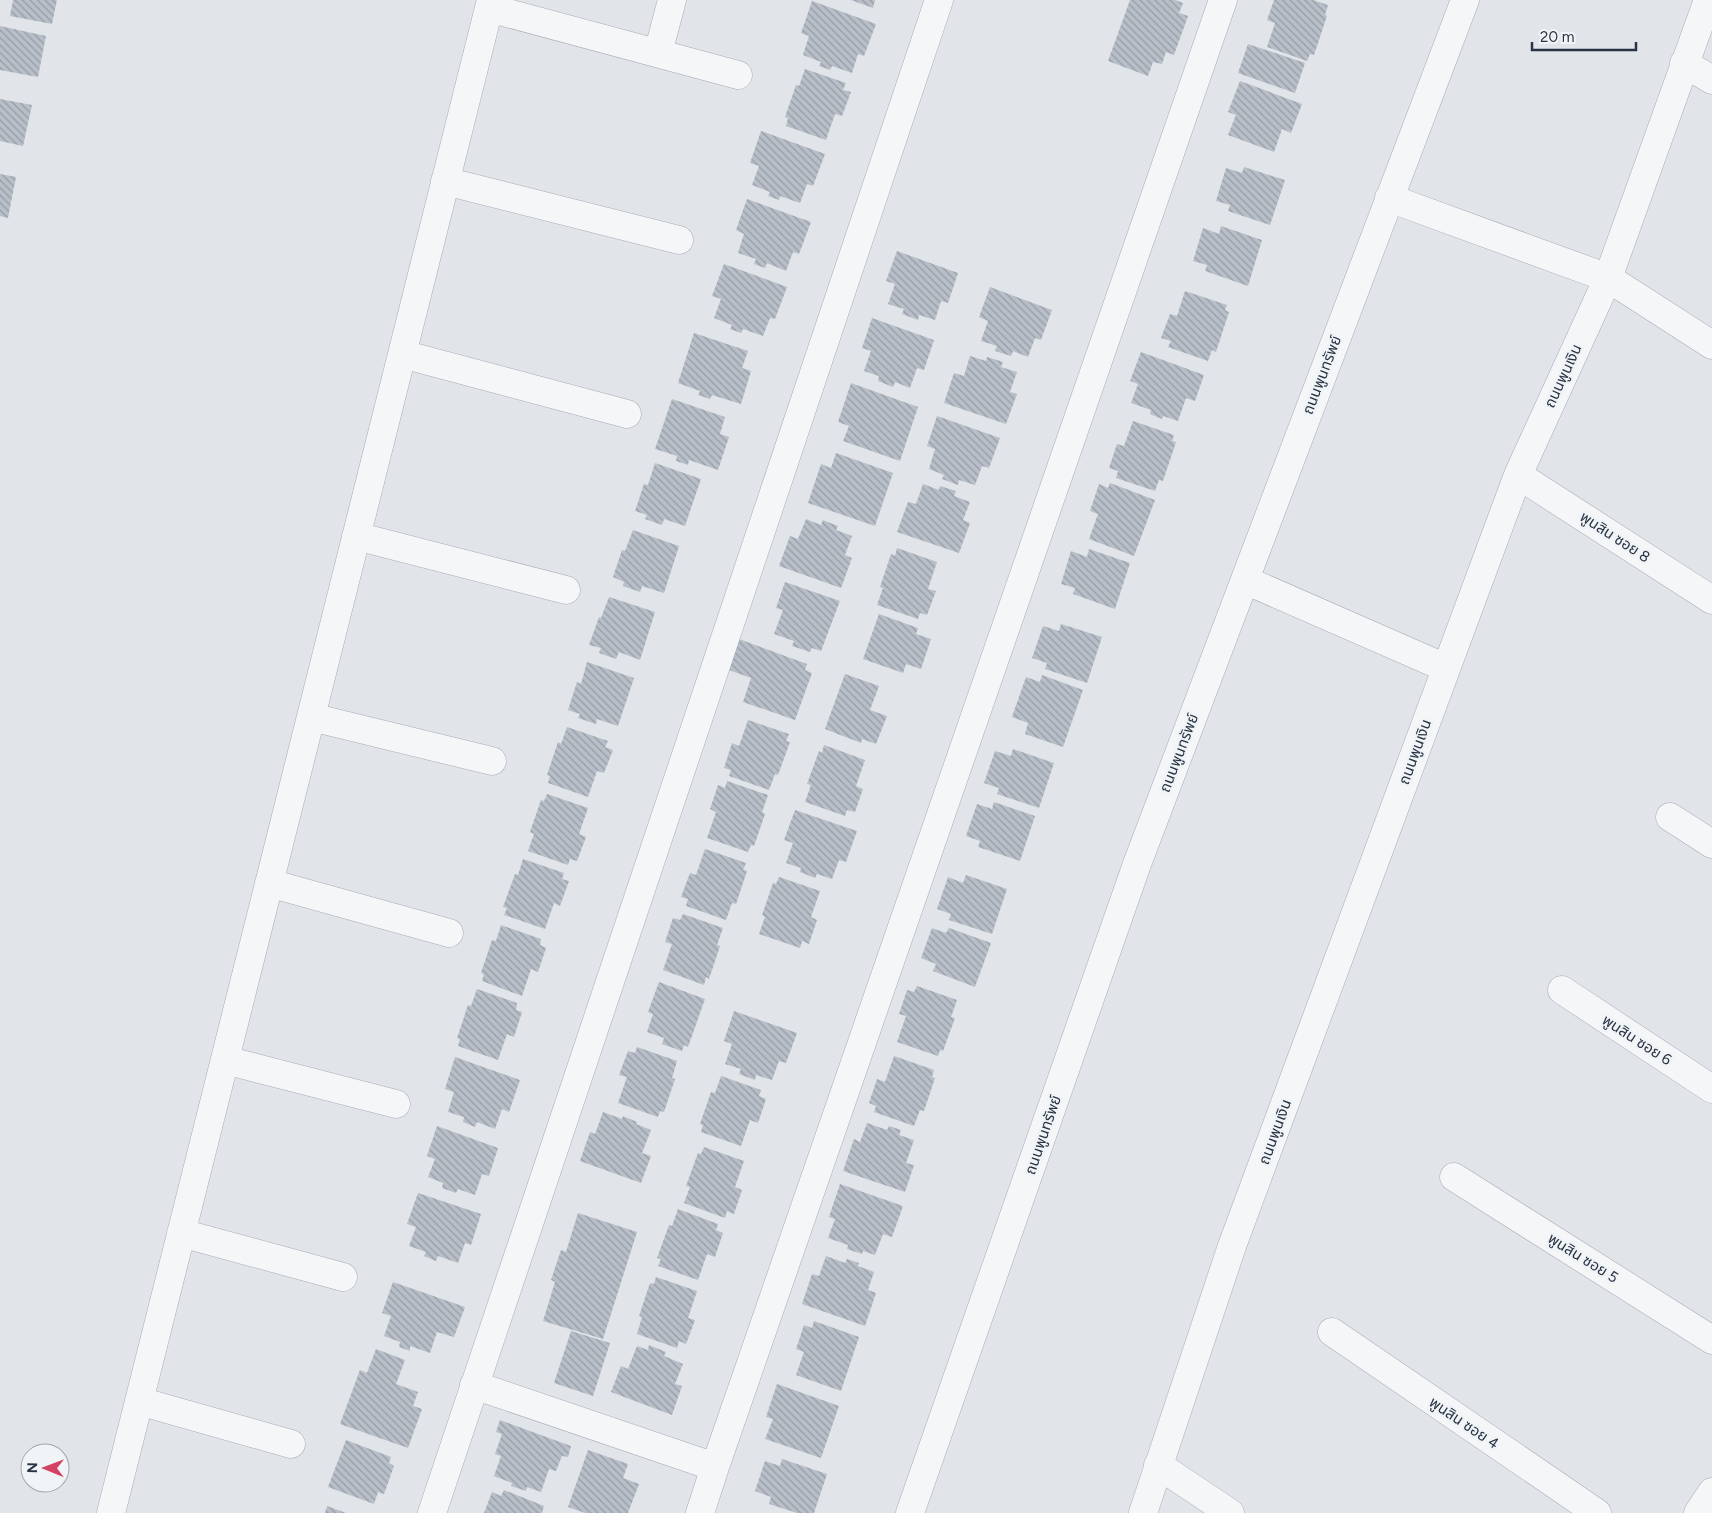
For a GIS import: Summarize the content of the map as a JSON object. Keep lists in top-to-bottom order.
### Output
{
  "streets": {
    "street": [
      "ถนนพูนทรัพย์",
      "ถนนพูนเงิน",
      "พูนสิน ซอย 8",
      "พูนสิน ซอย 6",
      "พูนสิน ซอย 5",
      "พูนสิน ซอย 4"
    ]
  },
  "crossings": [
    ["ถนนพูนเงิน", "พูนสิน ซอย 8"]
  ],
  "scale_bar": "20 m",
  "north": "left"
}
